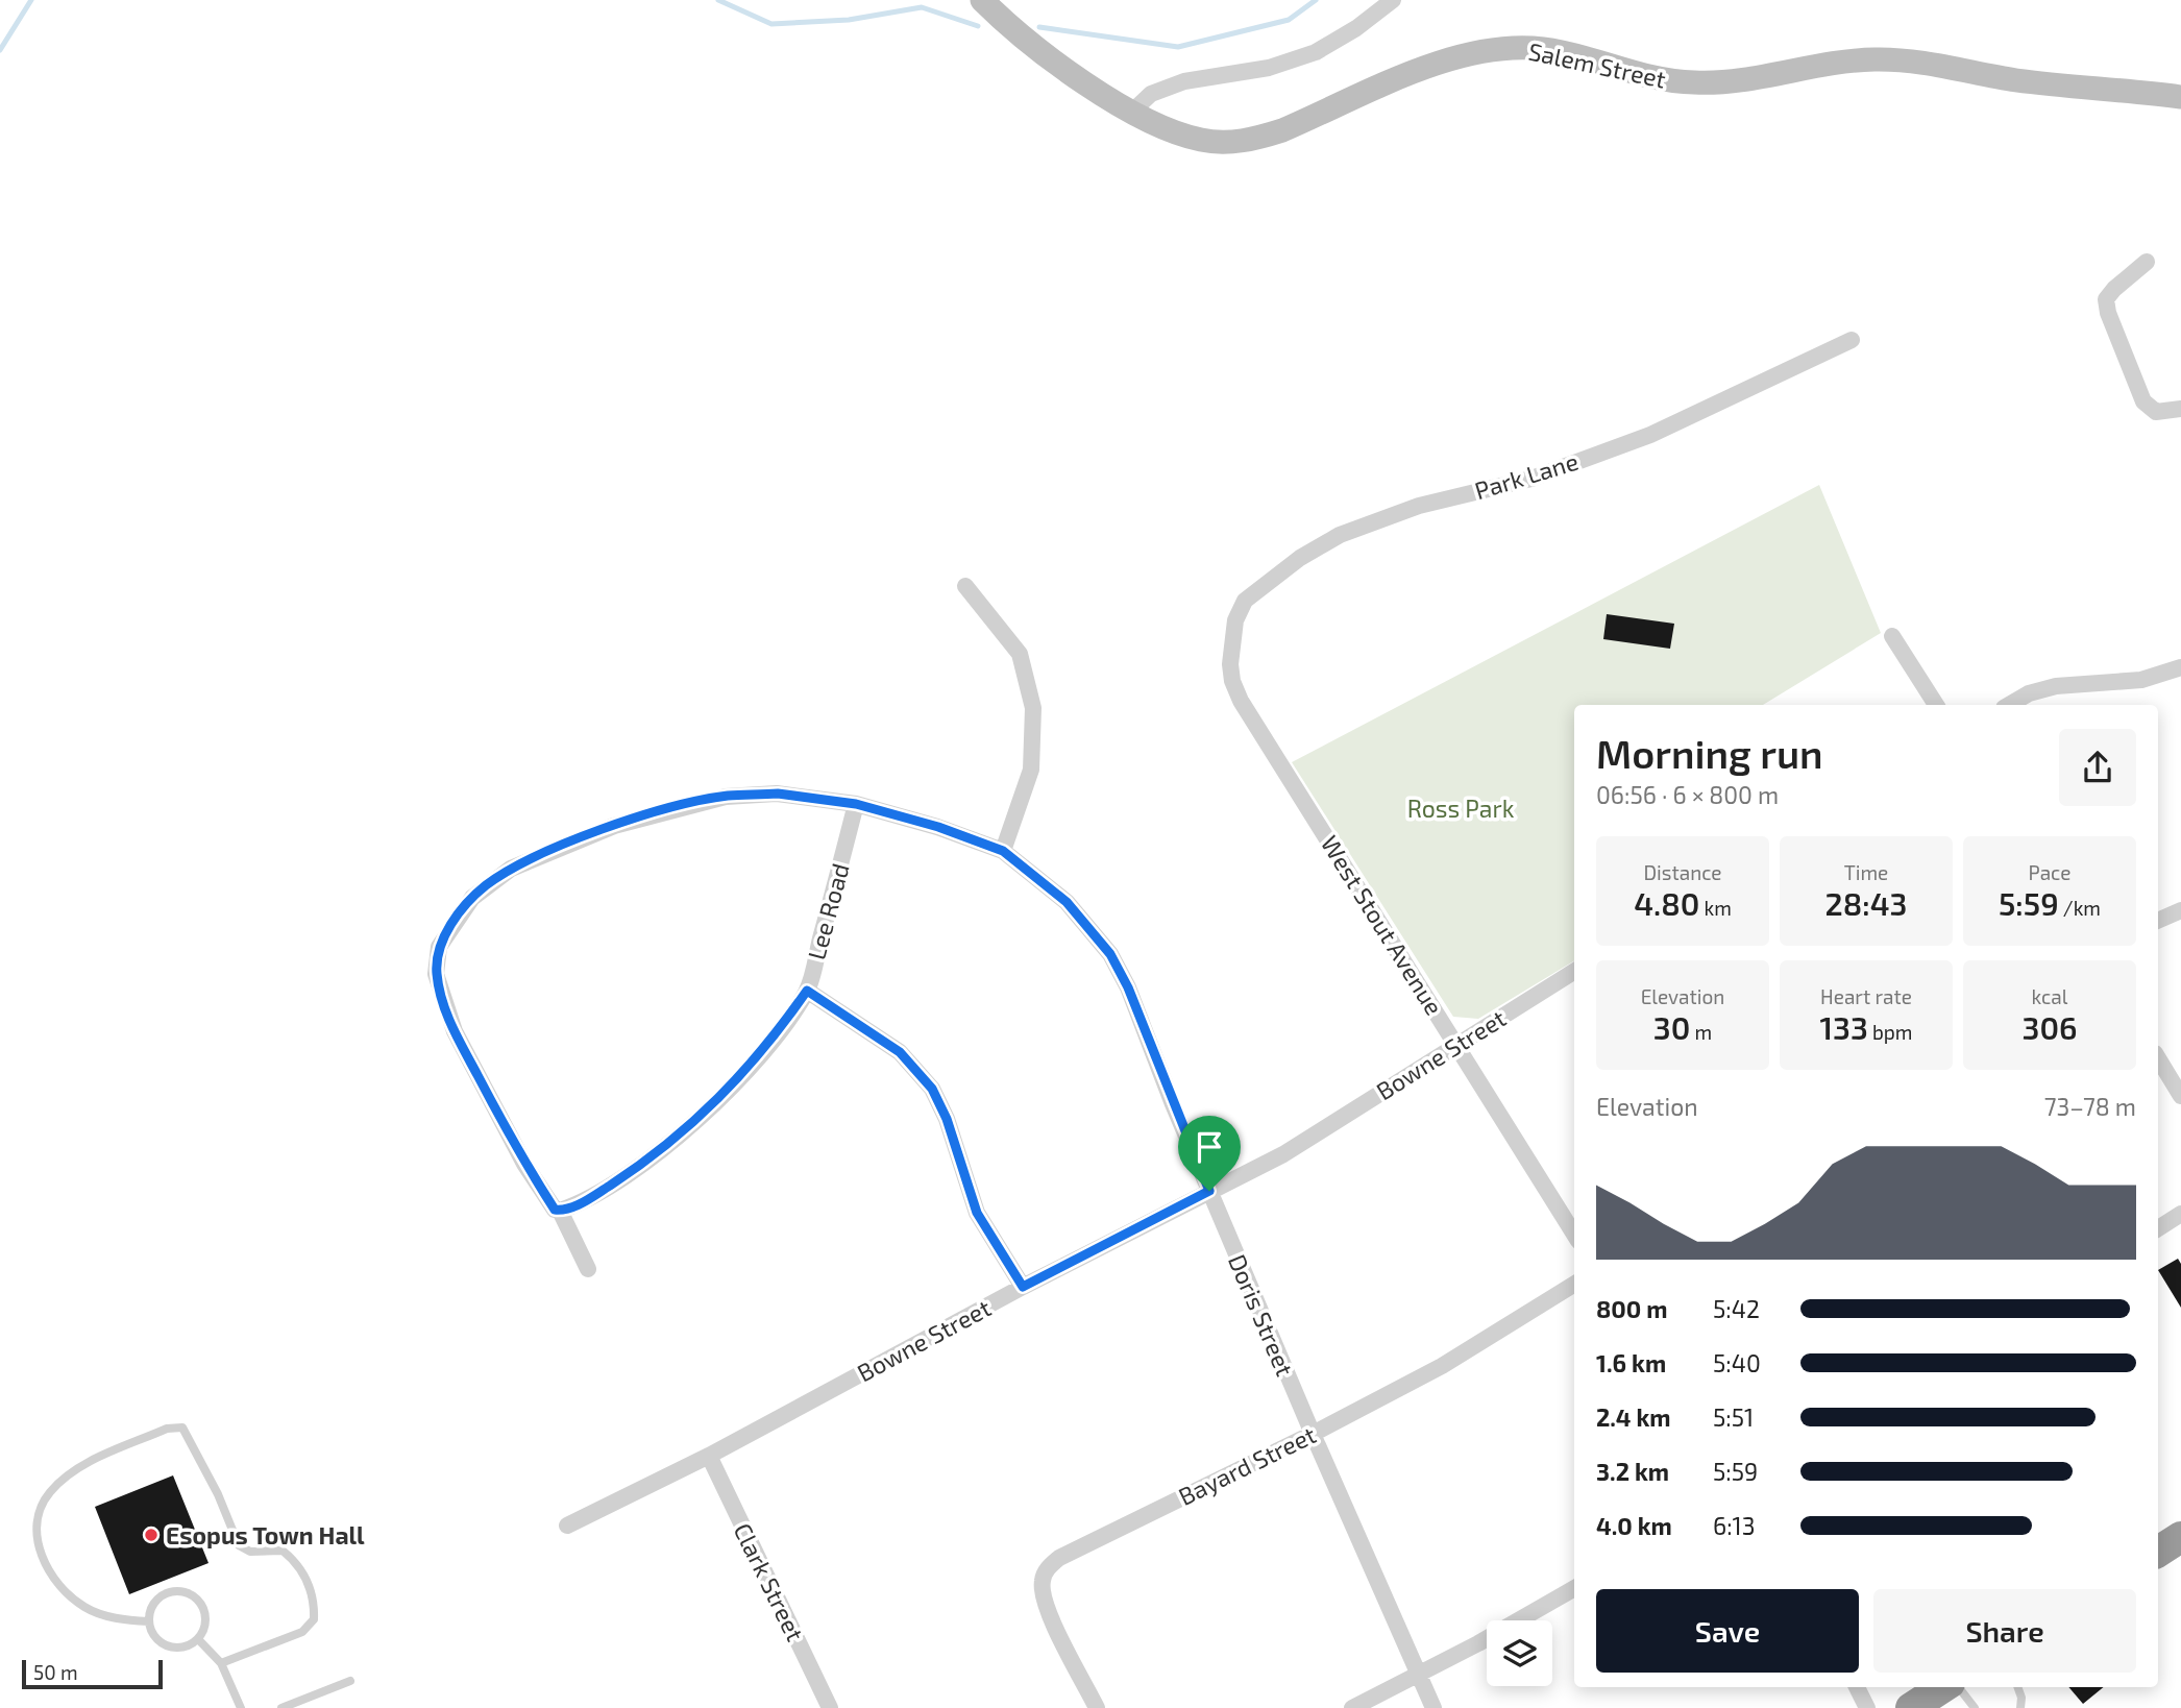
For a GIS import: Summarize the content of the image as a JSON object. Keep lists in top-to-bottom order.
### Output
{
  "streets": {
    "street": [
      "Salem Street",
      "Park Lane",
      "Lee Road",
      "West Stout Avenue",
      "Bowne Street",
      "Doris Street",
      "Bayard Street",
      "Clark Street"
    ]
  },
  "crossings": [
    ["Park Lane", "West Stout Avenue"],
    ["Lee Road", "Doris Street"],
    ["West Stout Avenue", "Bowne Street"],
    ["Bowne Street", "Doris Street"],
    ["Bowne Street", "Clark Street"],
    ["Doris Street", "Bayard Street"]
  ],
  "parks": ["Ross Park"],
  "places": ["Esopus Town Hall"],
  "scale_bar": "50 m",
  "page": {
    "heading": ["Morning run", "06:56 · 6 × 800 m"],
    "stats": [
      ["Distance", "4.80 km"],
      ["Time", "28:43"],
      ["Pace", "5:59 /km"],
      ["Elevation", "30 m"],
      ["Heart rate", "133 bpm"],
      ["kcal", "306"]
    ],
    "chart": ["Elevation", "73–78 m"],
    "list": [
      {
        "name": "800 m",
        "note": "5:42"
      },
      {
        "name": "1.6 km",
        "note": "5:40"
      },
      {
        "name": "2.4 km",
        "note": "5:51"
      },
      {
        "name": "3.2 km",
        "note": "5:59"
      },
      {
        "name": "4.0 km",
        "note": "6:13"
      }
    ],
    "buttons": ["Save", "Share"],
    "scale": "50 m"
  }
}
